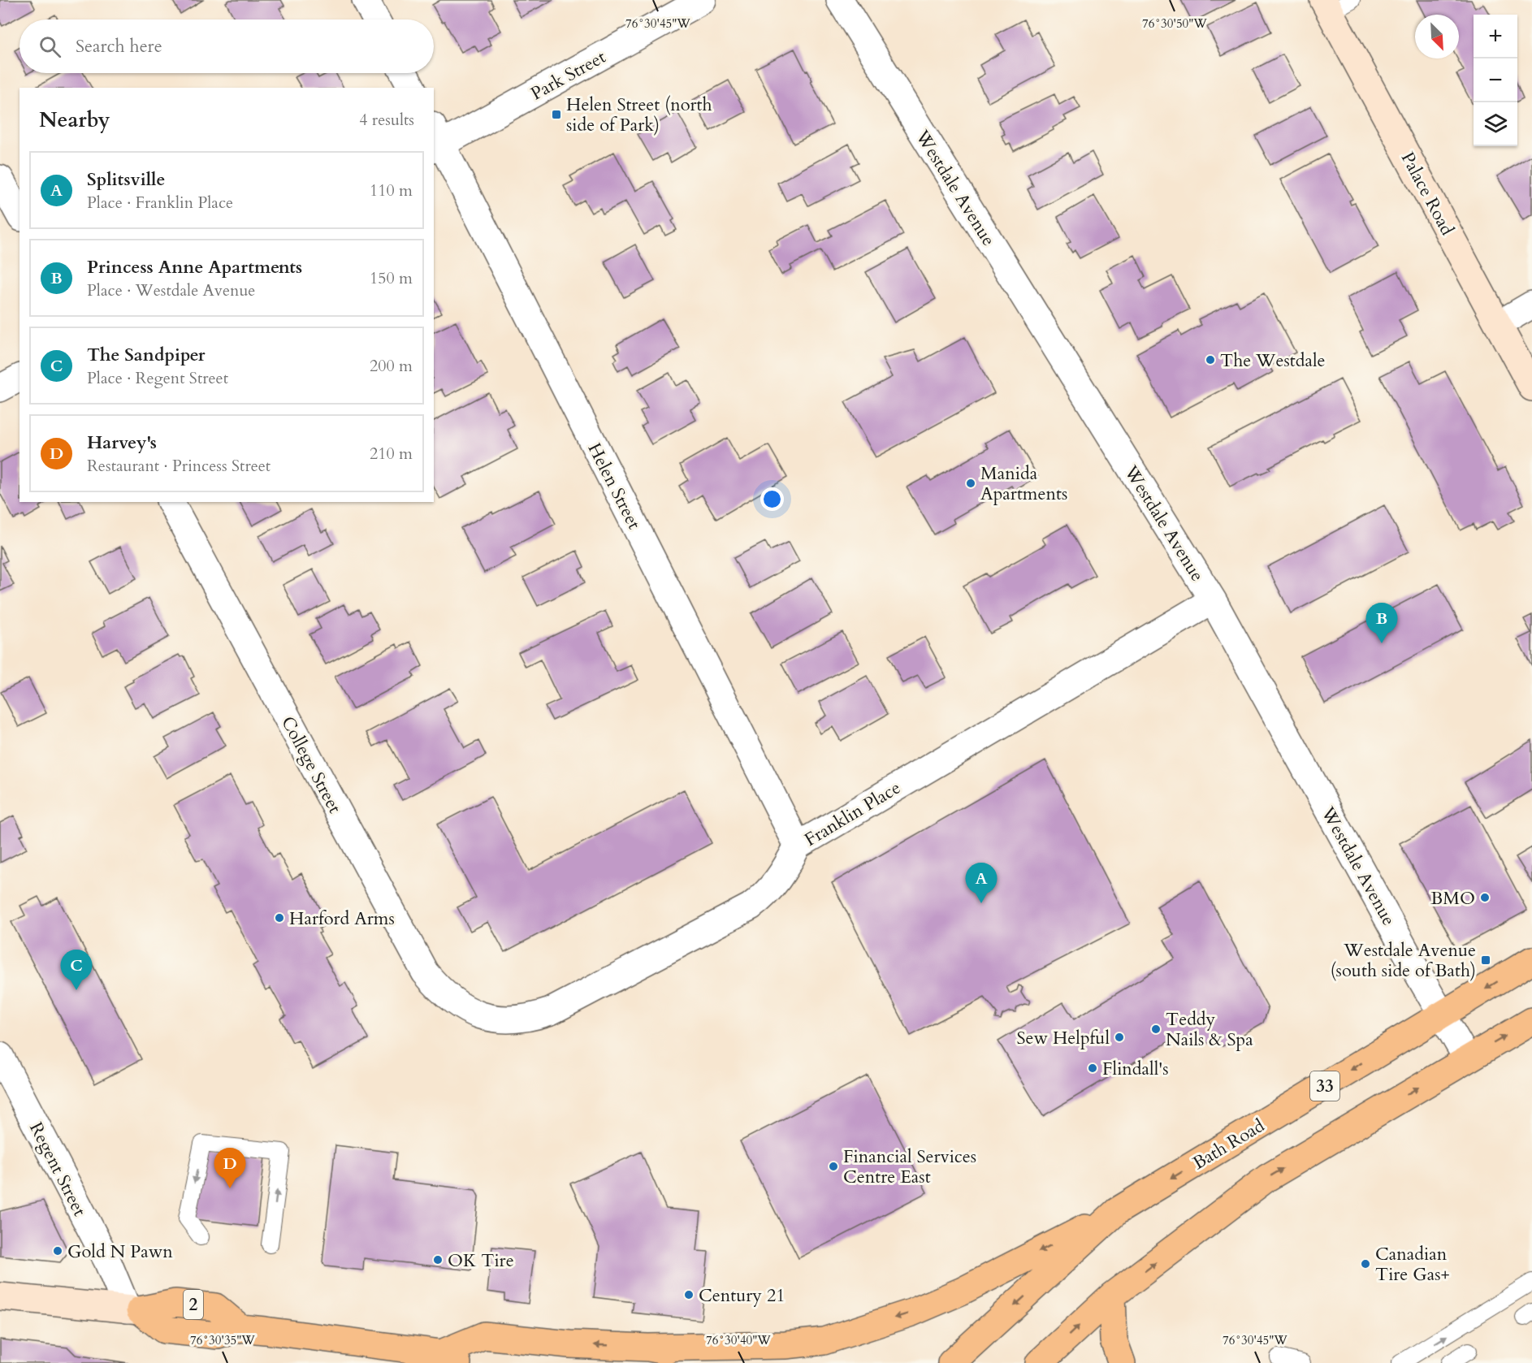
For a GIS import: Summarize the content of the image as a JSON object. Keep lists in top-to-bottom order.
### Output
{
  "streets": {
    "main road": ["33", "Bath Road", "2"],
    "street": [
      "Park Street",
      "Westdale Avenue",
      "Palace Road",
      "Helen Street",
      "College Street",
      "Franklin Place",
      "Regent Street"
    ]
  },
  "crossings": [
    ["Park Street", "Helen Street"],
    ["Westdale Avenue", "Franklin Place"],
    ["Westdale Avenue", "Bath Road"],
    ["Helen Street", "Franklin Place"],
    ["College Street", "Franklin Place"],
    ["Regent Street", "2"]
  ],
  "places": {
    "transit": ["Helen Street (north side of Park)", "Westdale Avenue (south side of Bath)"],
    "other": [
      "The Westdale",
      "Manida Apartments",
      "BMO",
      "Harford Arms",
      "Teddy Nails & Spa",
      "Sew Helpful",
      "Flindall's",
      "Financial Services Centre East",
      "Gold N Pawn",
      "OK Tire",
      "Canadian Tire Gas+",
      "Century 21"
    ]
  },
  "north": "bottom right",
  "page": {
    "map_buttons": ["+", "−"],
    "search": "Search here",
    "heading": ["Nearby", "4 results"],
    "list": [
      {
        "mark": "A",
        "name": "Splitsville",
        "note": "Place · Franklin Place",
        "value": "110 m"
      },
      {
        "mark": "B",
        "name": "Princess Anne Apartments",
        "note": "Place · Westdale Avenue",
        "value": "150 m"
      },
      {
        "mark": "C",
        "name": "The Sandpiper",
        "note": "Place · Regent Street",
        "value": "200 m"
      },
      {
        "mark": "D",
        "name": "Harvey's",
        "note": "Restaurant · Princess Street",
        "value": "210 m"
      }
    ],
    "pins": [
      "B",
      "A",
      "C",
      "D"
    ]
  },
  "coordinates": [
    "76°30'45\"W",
    "76°30'50\"W",
    "76°30'35\"W",
    "76°30'40\"W"
  ]
}
